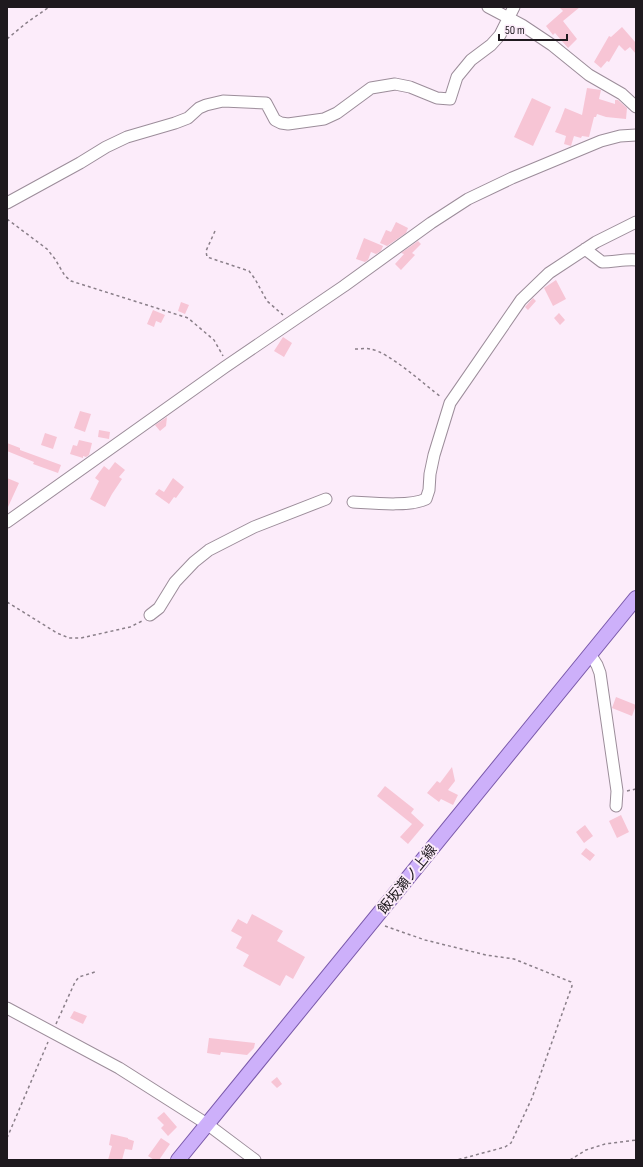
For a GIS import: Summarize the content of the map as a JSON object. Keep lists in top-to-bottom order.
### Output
{
  "streets": {
    "main road": ["飯坂瀬ノ上線"]
  },
  "scale_bar": "50 m"
}
